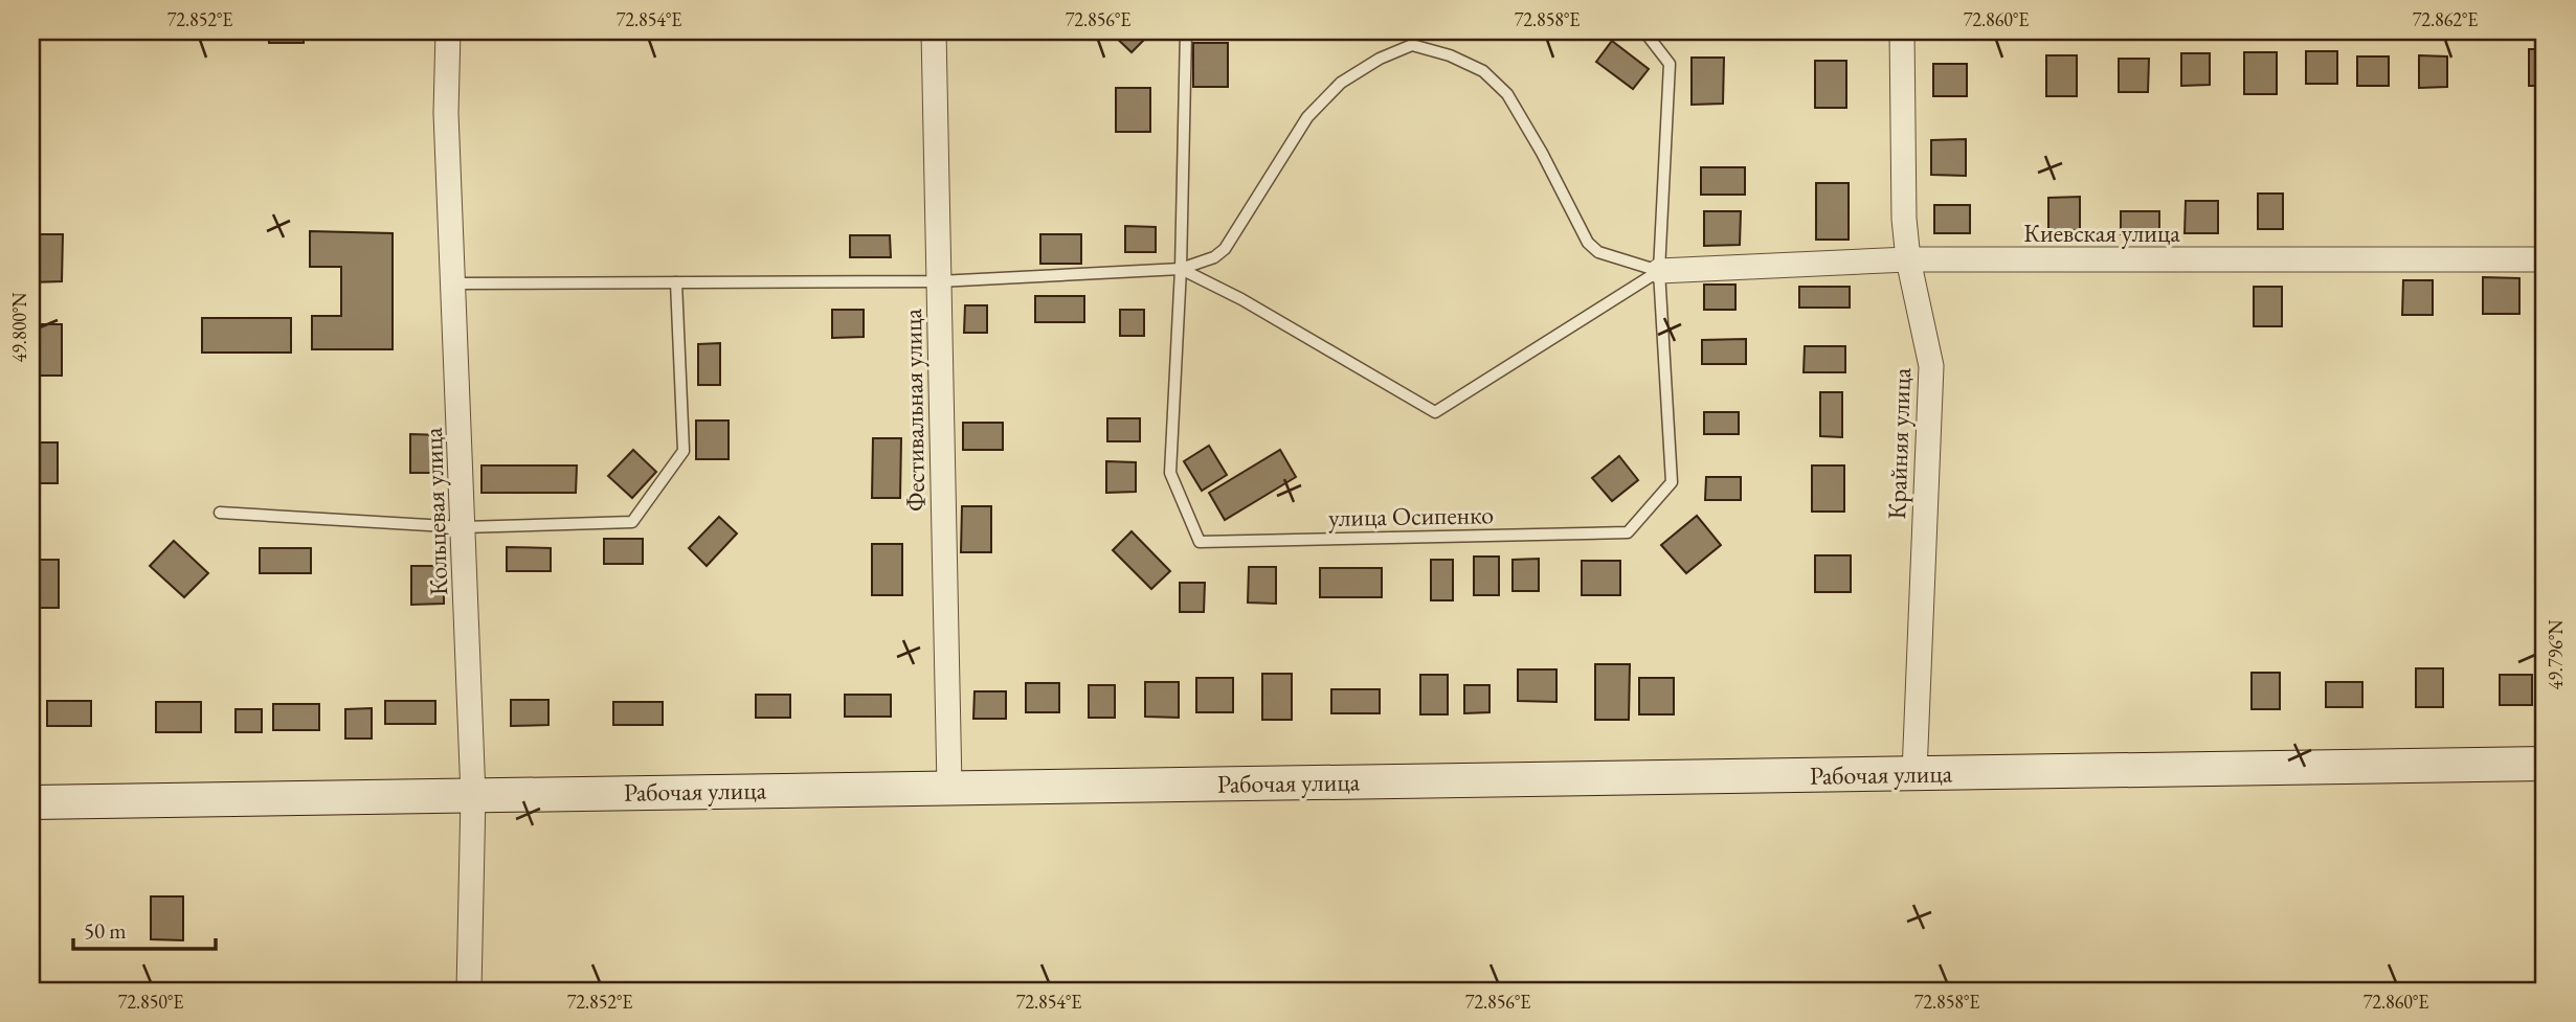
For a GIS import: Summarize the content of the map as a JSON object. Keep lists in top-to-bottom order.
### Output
{
  "streets": {
    "main road": ["Рабочая улица"],
    "street": [
      "Киевская улица",
      "Фестивальная улица",
      "Крайняя улица",
      "Кольцевая улица"
    ],
    "lane": ["улица Осипенко"]
  },
  "crossings": [
    ["Киевская улица", "Крайняя улица"],
    ["Киевская улица", "улица Осипенко"],
    ["Фестивальная улица", "Рабочая улица"],
    ["Крайняя улица", "Рабочая улица"],
    ["Кольцевая улица", "Рабочая улица"]
  ],
  "scale_bar": "50 m",
  "coordinates": [
    "72.852°E",
    "72.854°E",
    "72.856°E",
    "72.858°E",
    "72.860°E",
    "72.862°E",
    "49.800°N",
    "49.796°N",
    "72.850°E"
  ]
}
